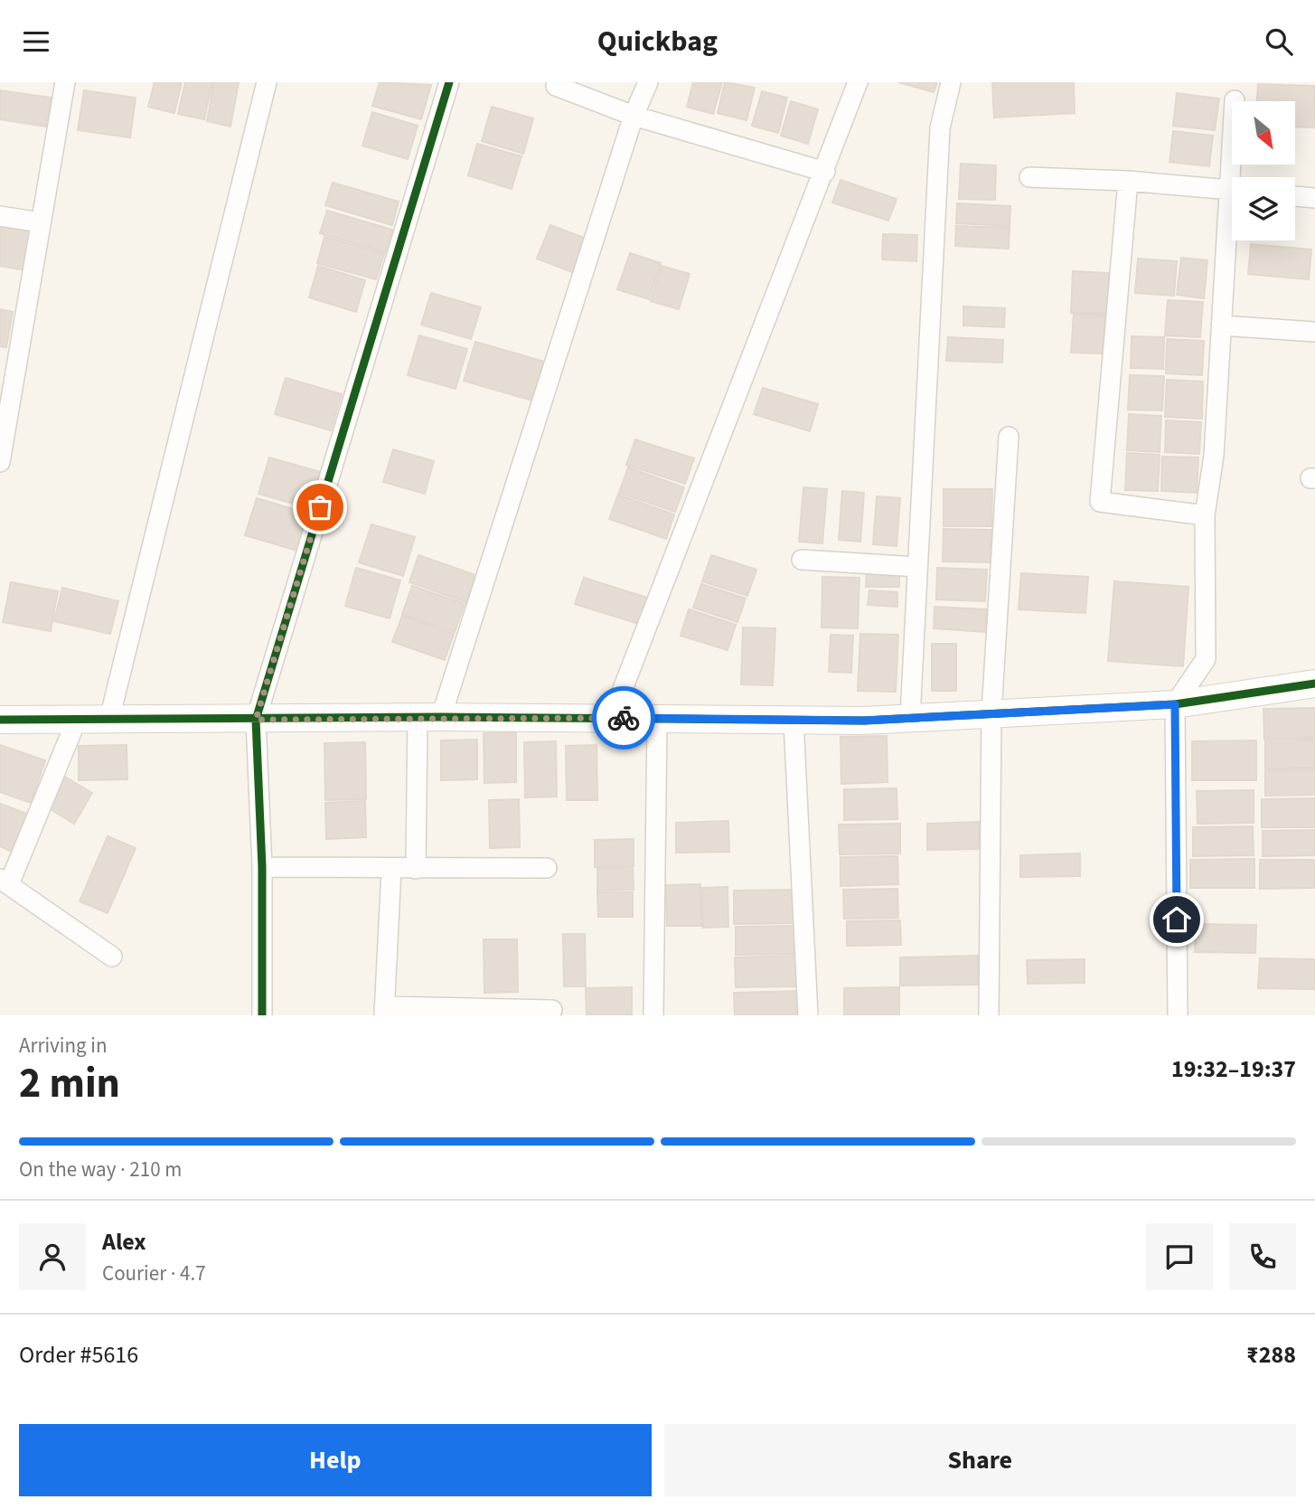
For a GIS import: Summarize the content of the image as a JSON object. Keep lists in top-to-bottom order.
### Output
{
  "north": "bottom right",
  "page": {
    "header": "Quickbag",
    "heading": ["2 min", "Arriving in", "19:32–19:37"],
    "panel": [
      "Alex",
      "Courier · 4.7",
      "Order #5616",
      "₹288"
    ],
    "bar": "On the way · 210 m",
    "buttons": ["Help", "Share"]
  }
}
